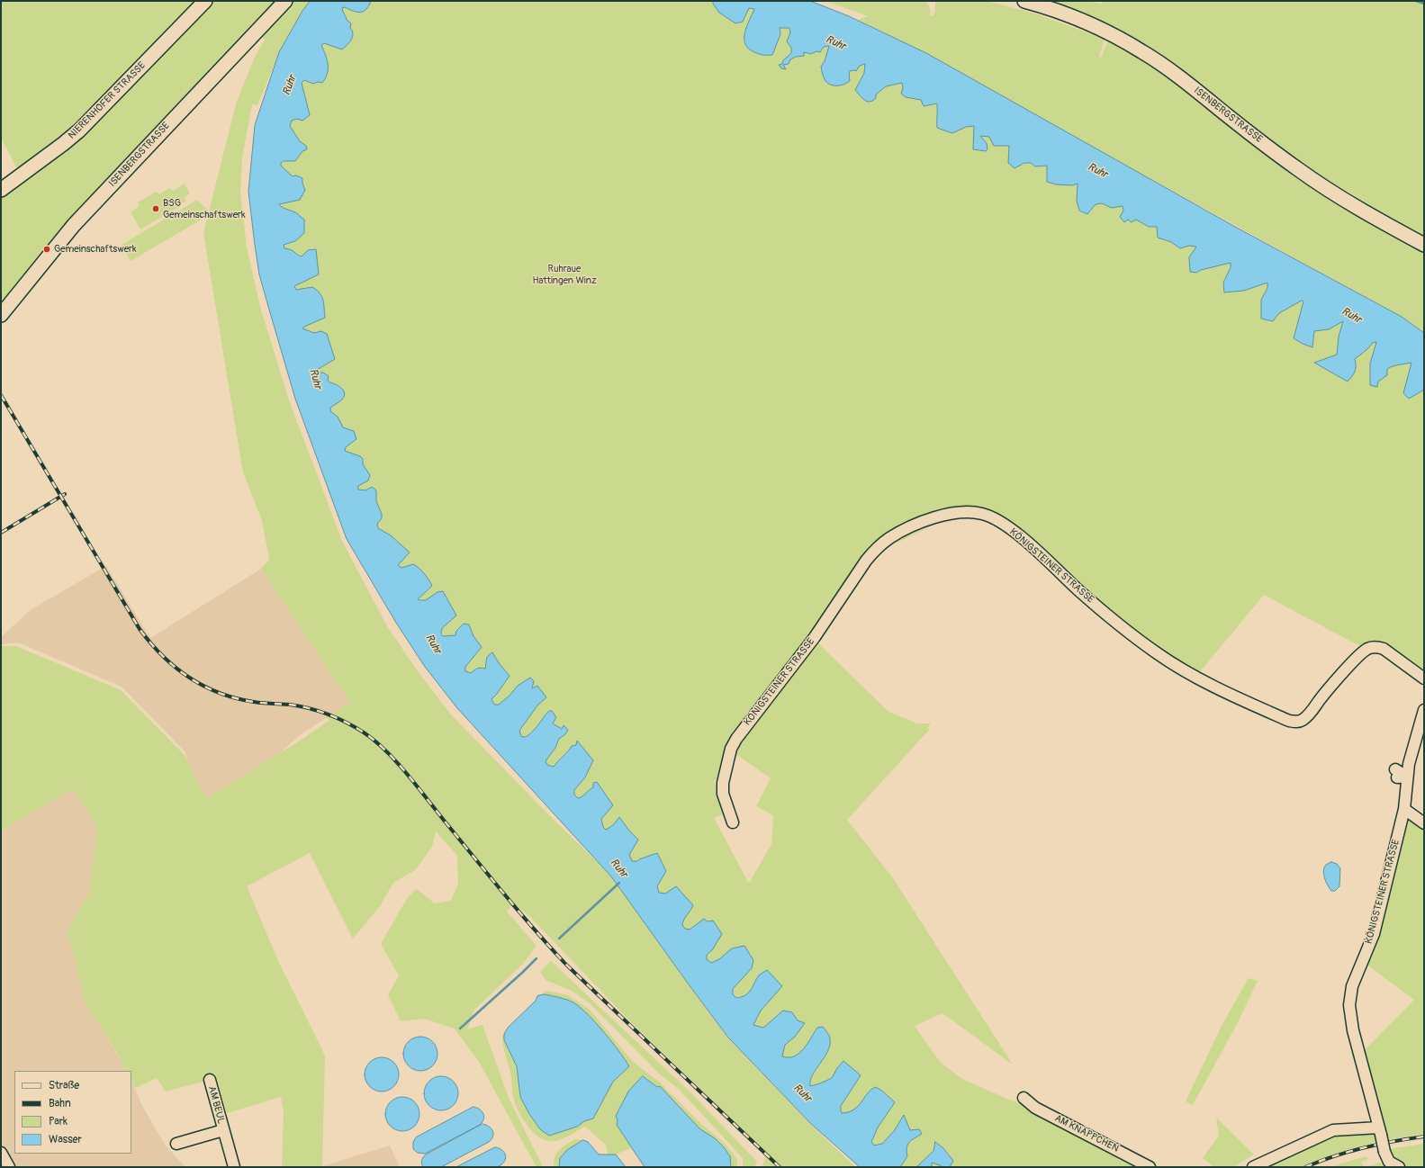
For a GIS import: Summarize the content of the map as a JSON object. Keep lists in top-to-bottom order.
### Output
{
  "streets": {
    "main road": ["NIERENHOFER STRASSE", "ISENBERGSTRASSE"],
    "street": ["KÖNIGSTEINER STRASSE", "AM BEUL", "AM KNÄPPCHEN"]
  },
  "water": ["Ruhr"],
  "parks": ["Ruhraue Hattingen Winz"],
  "places": ["BSG Gemeinschaftswerk", "Gemeinschaftswerk"],
  "legend": [
    "Straße",
    "Bahn",
    "Park",
    "Wasser"
  ]
}
